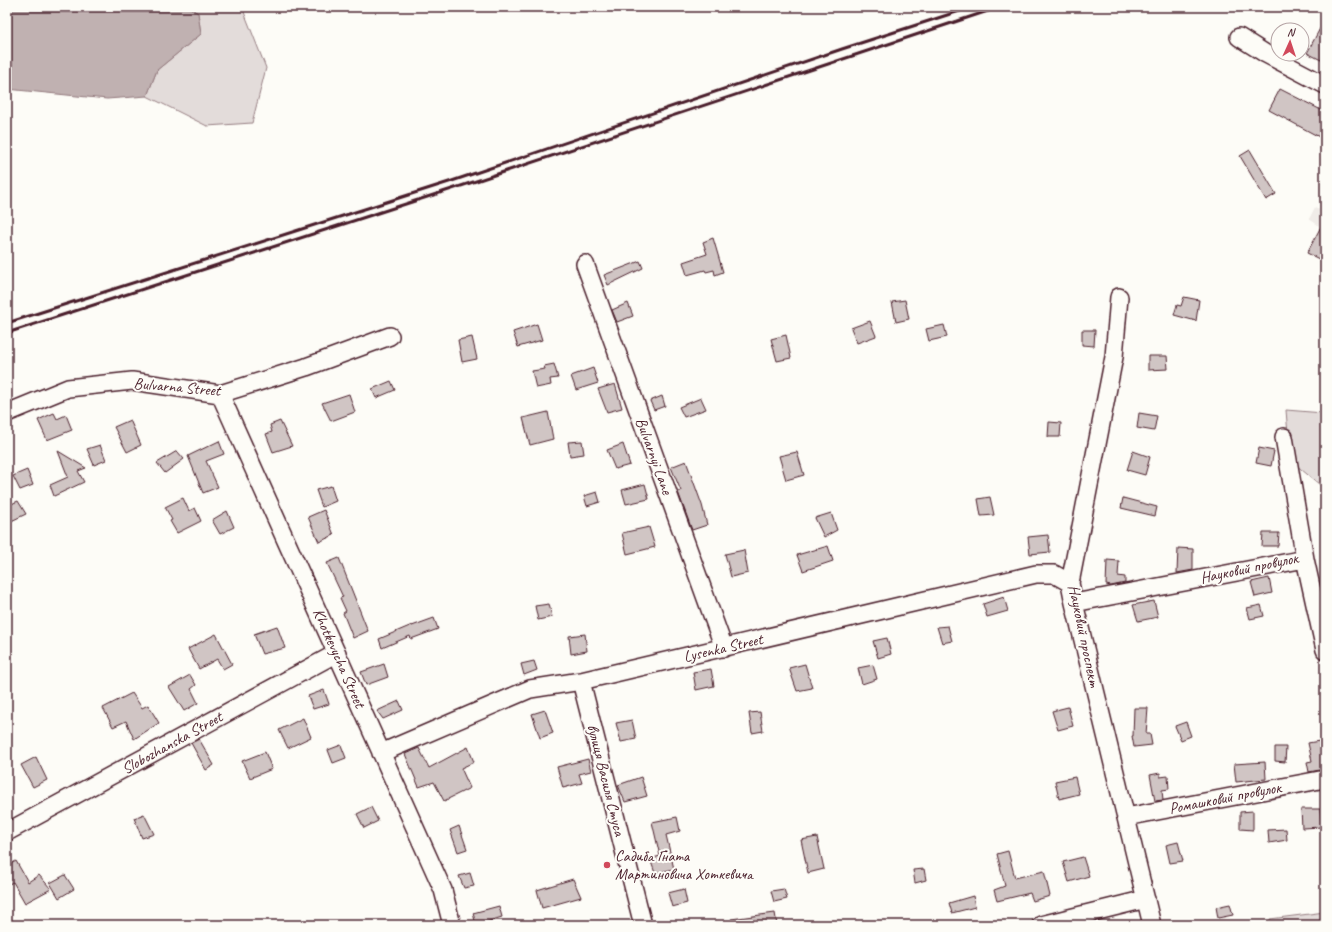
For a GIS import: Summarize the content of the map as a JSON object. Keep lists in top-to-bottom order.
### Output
{
  "streets": {
    "street": [
      "Bulvarna Street",
      "Bulvarnyi Lane",
      "Науковий провулок",
      "Науковий проспект",
      "Lysenka Street",
      "Khotkevycha Street",
      "Slobozhanska Street",
      "вулиця Василя Стуса",
      "Ромашковий провулок"
    ]
  },
  "crossings": [
    ["Bulvarna Street", "Khotkevycha Street"],
    ["Bulvarnyi Lane", "Lysenka Street"],
    ["Науковий провулок", "Науковий проспект"],
    ["Науковий проспект", "Lysenka Street"],
    ["Науковий проспект", "Ромашковий провулок"],
    ["Lysenka Street", "Khotkevycha Street"],
    ["Lysenka Street", "вулиця Василя Стуса"],
    ["Khotkevycha Street", "Slobozhanska Street"]
  ],
  "places": ["Садиба Гната Мартиновича Хоткевича"],
  "north": "top"
}
